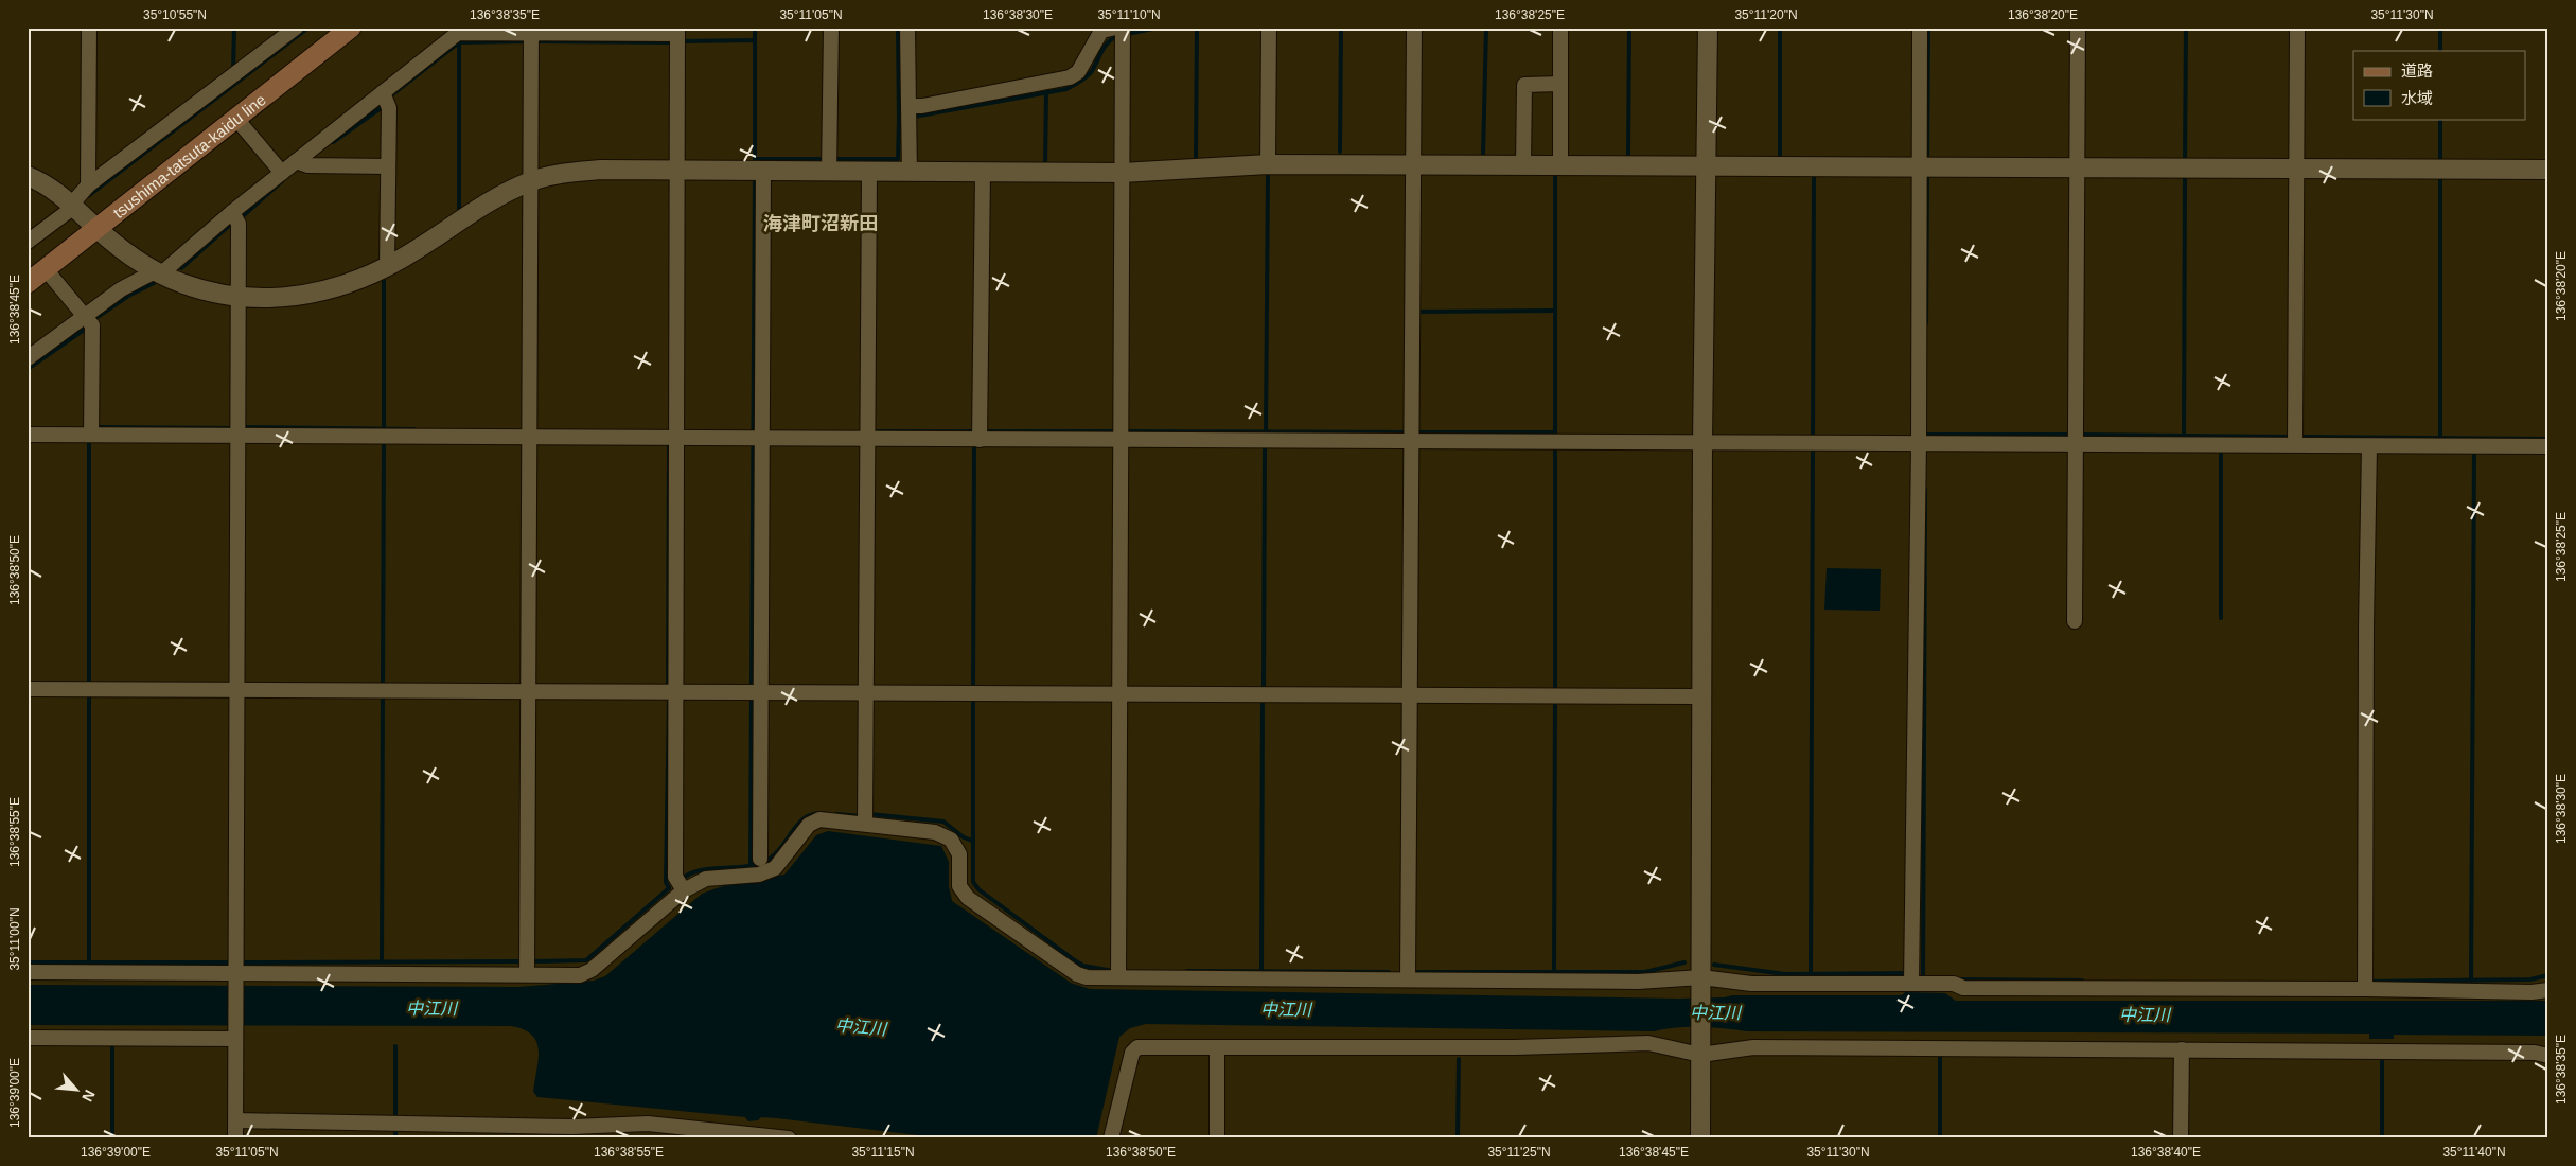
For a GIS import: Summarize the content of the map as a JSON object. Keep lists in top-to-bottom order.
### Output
{
  "streets": {
    "main road": ["tsushima-tatsuta-kaidu line"]
  },
  "districts": ["海津町沼新田"],
  "water": ["中江川"],
  "legend": ["道路", "水域"],
  "north": "bottom right",
  "coordinates": [
    "35°10'55\"N",
    "136°38'35\"E",
    "35°11'05\"N",
    "136°38'30\"E",
    "35°11'10\"N",
    "136°38'25\"E",
    "35°11'20\"N",
    "136°38'20\"E",
    "35°11'30\"N",
    "136°38'45\"E",
    "136°38'50\"E",
    "136°38'55\"E",
    "35°11'00\"N",
    "136°39'00\"E",
    "35°11'15\"N",
    "35°11'25\"N",
    "136°38'40\"E",
    "35°11'40\"N"
  ]
}
